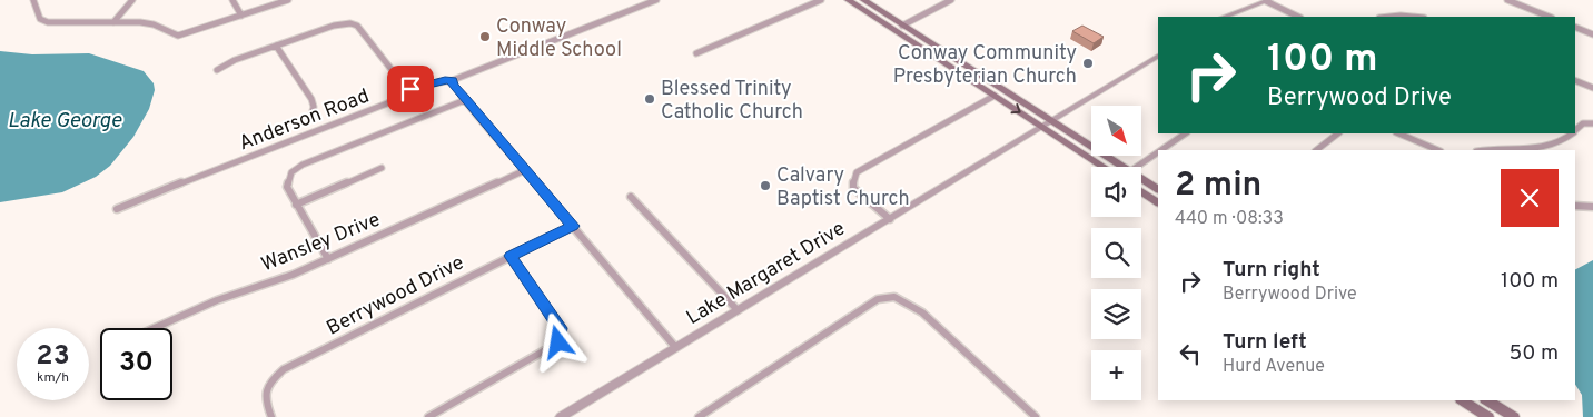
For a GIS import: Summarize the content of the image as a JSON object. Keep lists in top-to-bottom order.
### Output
{
  "streets": {
    "street": [
      "Anderson Road",
      "Wansley Drive",
      "Lake Margaret Drive",
      "Berrywood Drive"
    ]
  },
  "water": ["Lake George"],
  "places": [
    "Conway Middle School",
    "Conway Community Presbyterian Church",
    "Blessed Trinity Catholic Church",
    "Calvary Baptist Church"
  ],
  "north": "bottom right",
  "page": {
    "turn": ["100 m", "Berrywood Drive"],
    "map_buttons": "+",
    "heading": ["2 min", "440 m · 08:33"],
    "list": [
      {
        "name": "Turn right",
        "note": "Berrywood Drive",
        "value": "100 m"
      },
      {
        "name": "Turn left",
        "note": "Hurd Avenue",
        "value": "50 m"
      }
    ],
    "speed": "23 km/h",
    "limit": "30"
  }
}
